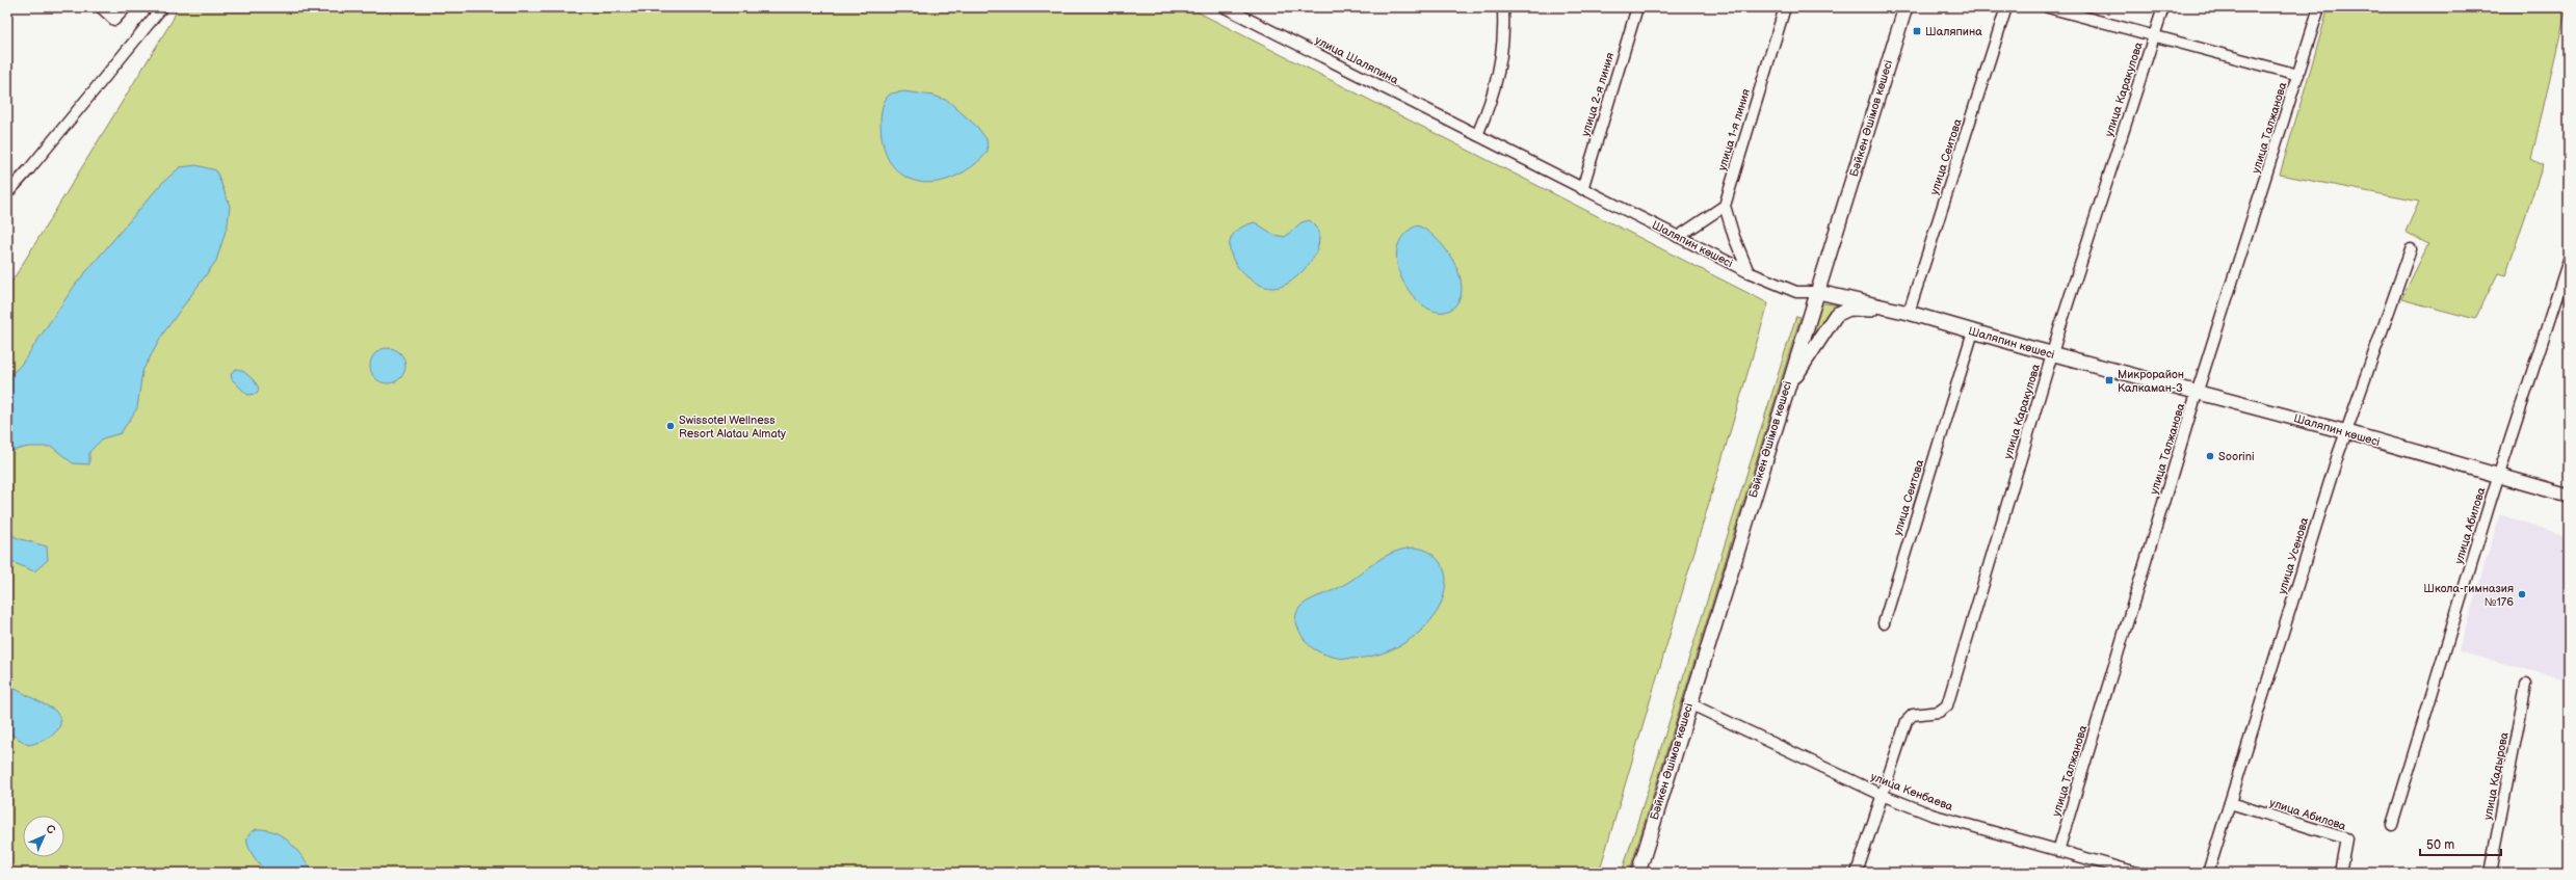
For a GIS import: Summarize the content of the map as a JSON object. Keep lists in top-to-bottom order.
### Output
{
  "streets": {
    "main road": ["Бәйкен Әшімов көшесі", "Шаляпин көшесі"],
    "street": [
      "улица Шаляпина",
      "улица Каракулова",
      "улица 2-я линия",
      "улица Талжанова",
      "улица 1-я линия",
      "улица Сеитова",
      "улица Абилова",
      "улица Усенова",
      "улица Кадырова",
      "улица Кенбаева"
    ]
  },
  "crossings": [
    ["улица Шаляпина", "Шаляпин көшесі"],
    ["улица Каракулова", "Шаляпин көшесі"],
    ["улица Каракулова", "улица Кенбаева"],
    ["улица 2-я линия", "Шаляпин көшесі"],
    ["Бәйкен Әшімов көшесі", "Шаляпин көшесі"],
    ["Бәйкен Әшімов көшесі", "улица Кенбаева"],
    ["улица Талжанова", "Шаляпин көшесі"],
    ["улица Талжанова", "улица Кенбаева"],
    ["улица Сеитова", "Шаляпин көшесі"],
    ["Шаляпин көшесі", "улица Абилова"],
    ["Шаляпин көшесі", "улица Усенова"],
    ["улица Абилова", "улица Усенова"]
  ],
  "places": {
    "transit": ["Шаляпина", "Микрорайон Калкаман-3"],
    "other": ["Swissotel Wellness Resort Alatau Almaty", "Soorini", "Школа-гимназия №176"]
  },
  "scale_bar": "50 m",
  "north": "top right"
}
